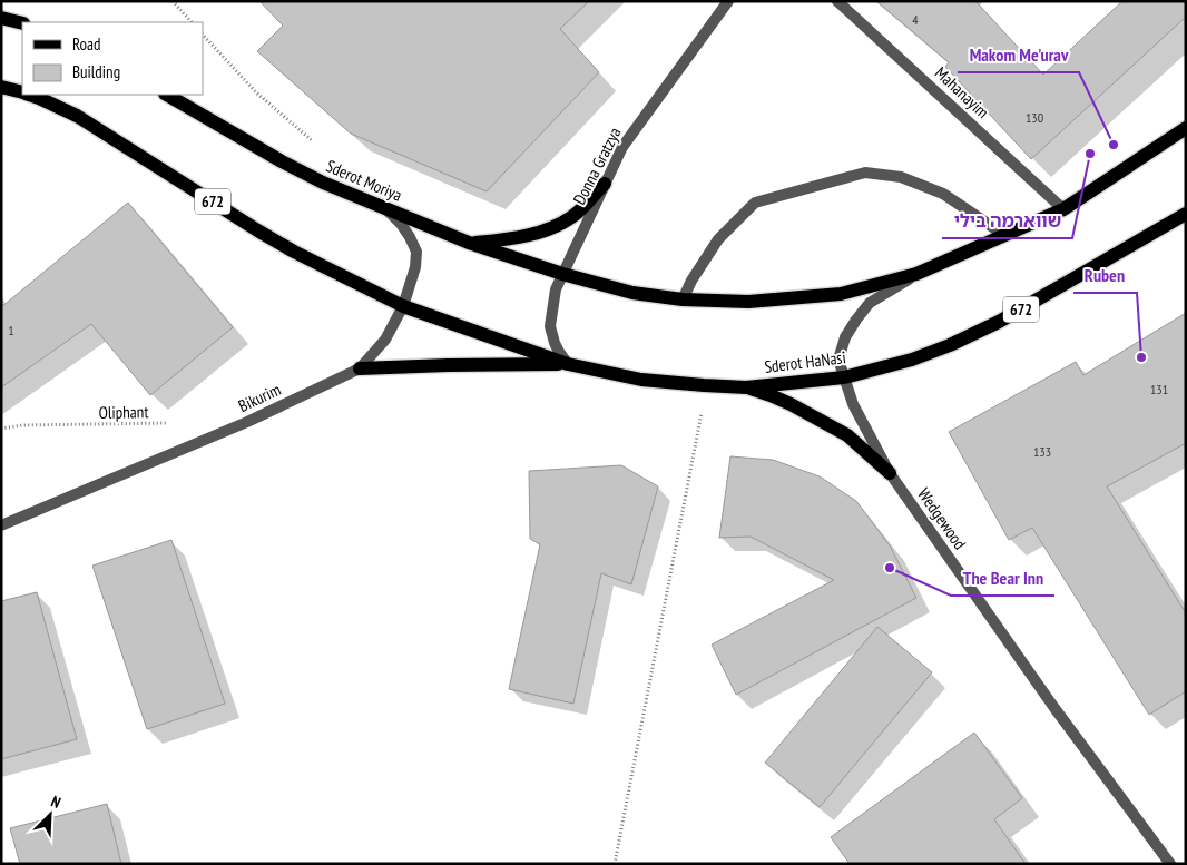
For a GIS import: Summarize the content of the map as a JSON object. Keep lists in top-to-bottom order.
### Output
{
  "streets": {
    "main road": ["Sderot Moriya", "672", "Sderot HaNasi"],
    "street": [
      "Mahanayim",
      "Donna Gratzya",
      "Bikurim",
      "Wedgewood"
    ],
    "path": ["Oliphant"]
  },
  "crossings": [
    ["Donna Gratzya", "Sderot Moriya"],
    ["Donna Gratzya", "Sderot HaNasi"],
    ["Sderot Moriya", "Bikurim"],
    ["672", "Sderot HaNasi"],
    ["672", "Bikurim"],
    ["Sderot HaNasi", "Bikurim"],
    ["Sderot HaNasi", "Wedgewood"]
  ],
  "places": [
    "Makom Me'urav",
    "שווארמה בילי",
    "Ruben",
    "The Bear Inn"
  ],
  "house_numbers": [
    "4",
    "130",
    "1",
    "131",
    "133"
  ],
  "legend": ["Road", "Building"],
  "north": "top right"
}
